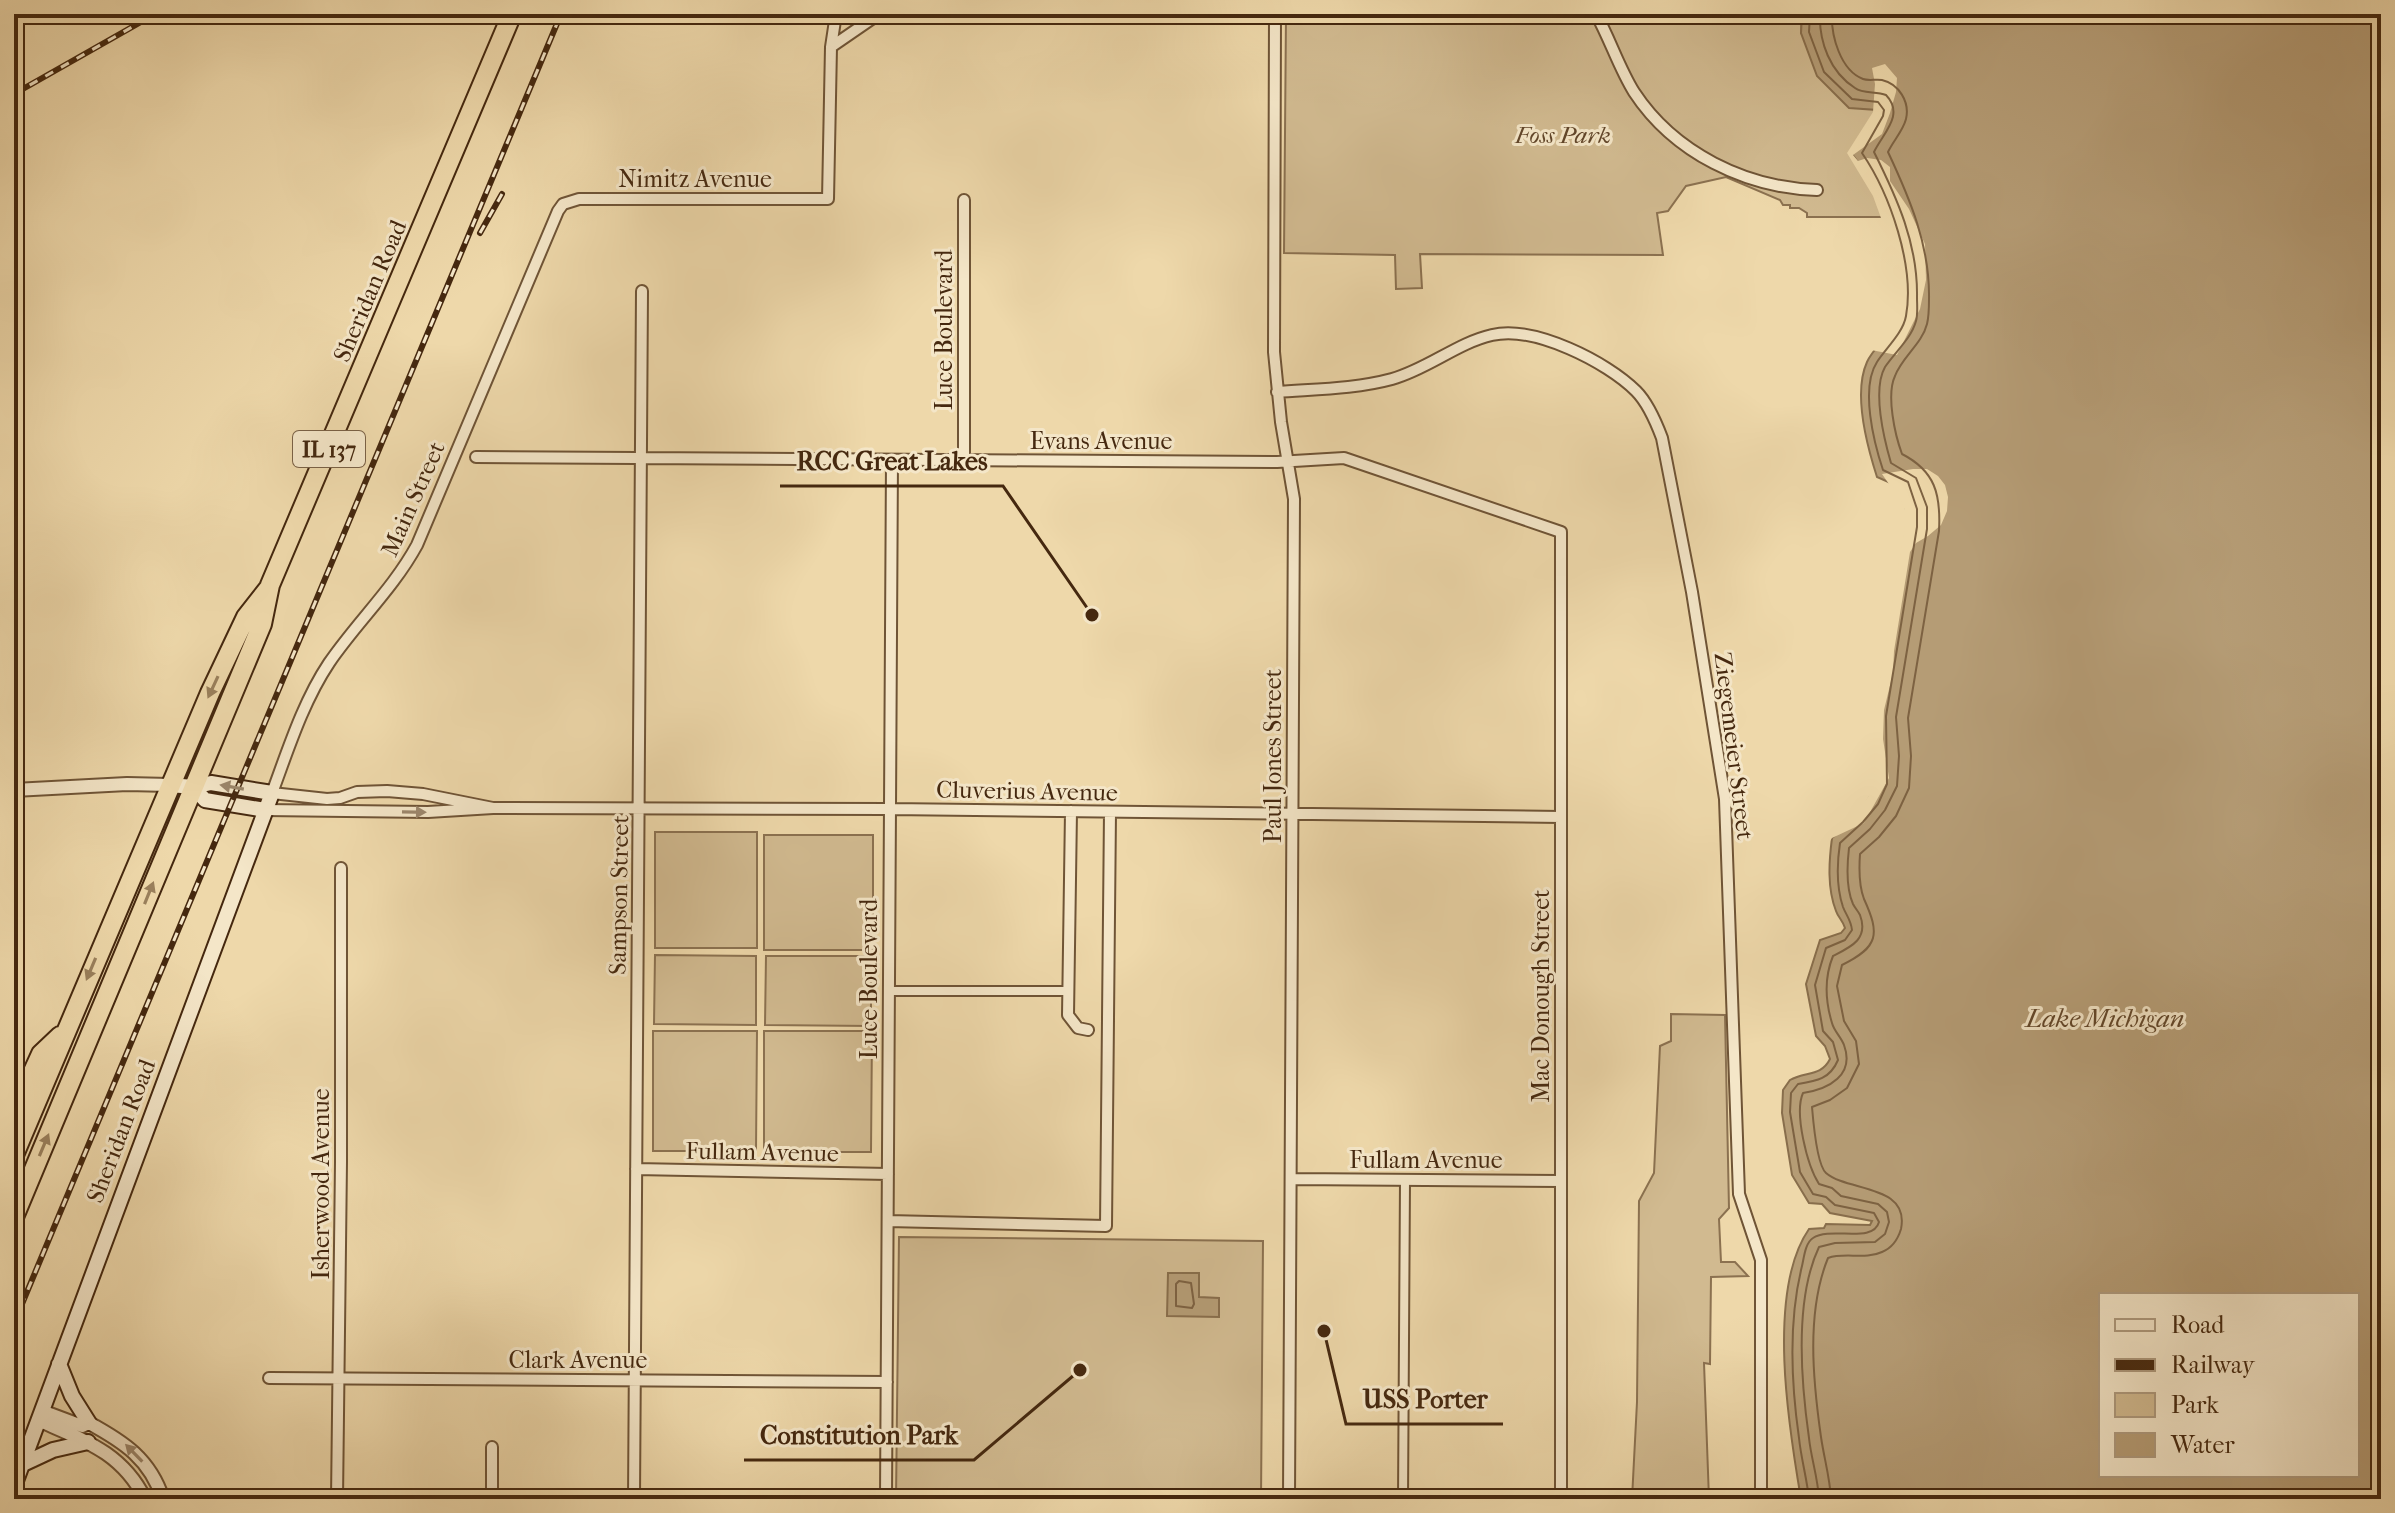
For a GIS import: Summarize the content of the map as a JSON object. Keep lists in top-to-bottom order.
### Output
{
  "streets": {
    "highway": ["Sheridan Road", "IL 137"],
    "street": [
      "Nimitz Avenue",
      "Luce Boulevard",
      "Evans Avenue",
      "Main Street",
      "Ziegemeier Street",
      "Paul Jones Street",
      "Cluverius Avenue",
      "Sampson Street",
      "Mac Donough Street",
      "Fullam Avenue",
      "Isherwood Avenue",
      "Clark Avenue"
    ]
  },
  "crossings": [
    ["Nimitz Avenue", "Main Street"],
    ["Sheridan Road", "IL 137"],
    ["Sheridan Road", "Main Street"],
    ["Sheridan Road", "Cluverius Avenue"],
    ["Luce Boulevard", "Evans Avenue"],
    ["Luce Boulevard", "Cluverius Avenue"],
    ["Luce Boulevard", "Fullam Avenue"],
    ["Luce Boulevard", "Clark Avenue"],
    ["Evans Avenue", "Paul Jones Street"],
    ["Evans Avenue", "Sampson Street"],
    ["Evans Avenue", "Mac Donough Street"],
    ["Main Street", "Cluverius Avenue"],
    ["Ziegemeier Street", "Paul Jones Street"],
    ["Paul Jones Street", "Cluverius Avenue"],
    ["Paul Jones Street", "Fullam Avenue"],
    ["Cluverius Avenue", "Sampson Street"],
    ["Cluverius Avenue", "Mac Donough Street"],
    ["Sampson Street", "Fullam Avenue"],
    ["Sampson Street", "Clark Avenue"],
    ["Mac Donough Street", "Fullam Avenue"],
    ["Isherwood Avenue", "Clark Avenue"]
  ],
  "water": ["Lake Michigan"],
  "parks": ["Foss Park"],
  "places": ["RCC Great Lakes", "USS Porter", "Constitution Park"],
  "legend": [
    "Road",
    "Railway",
    "Park",
    "Water"
  ]
}
